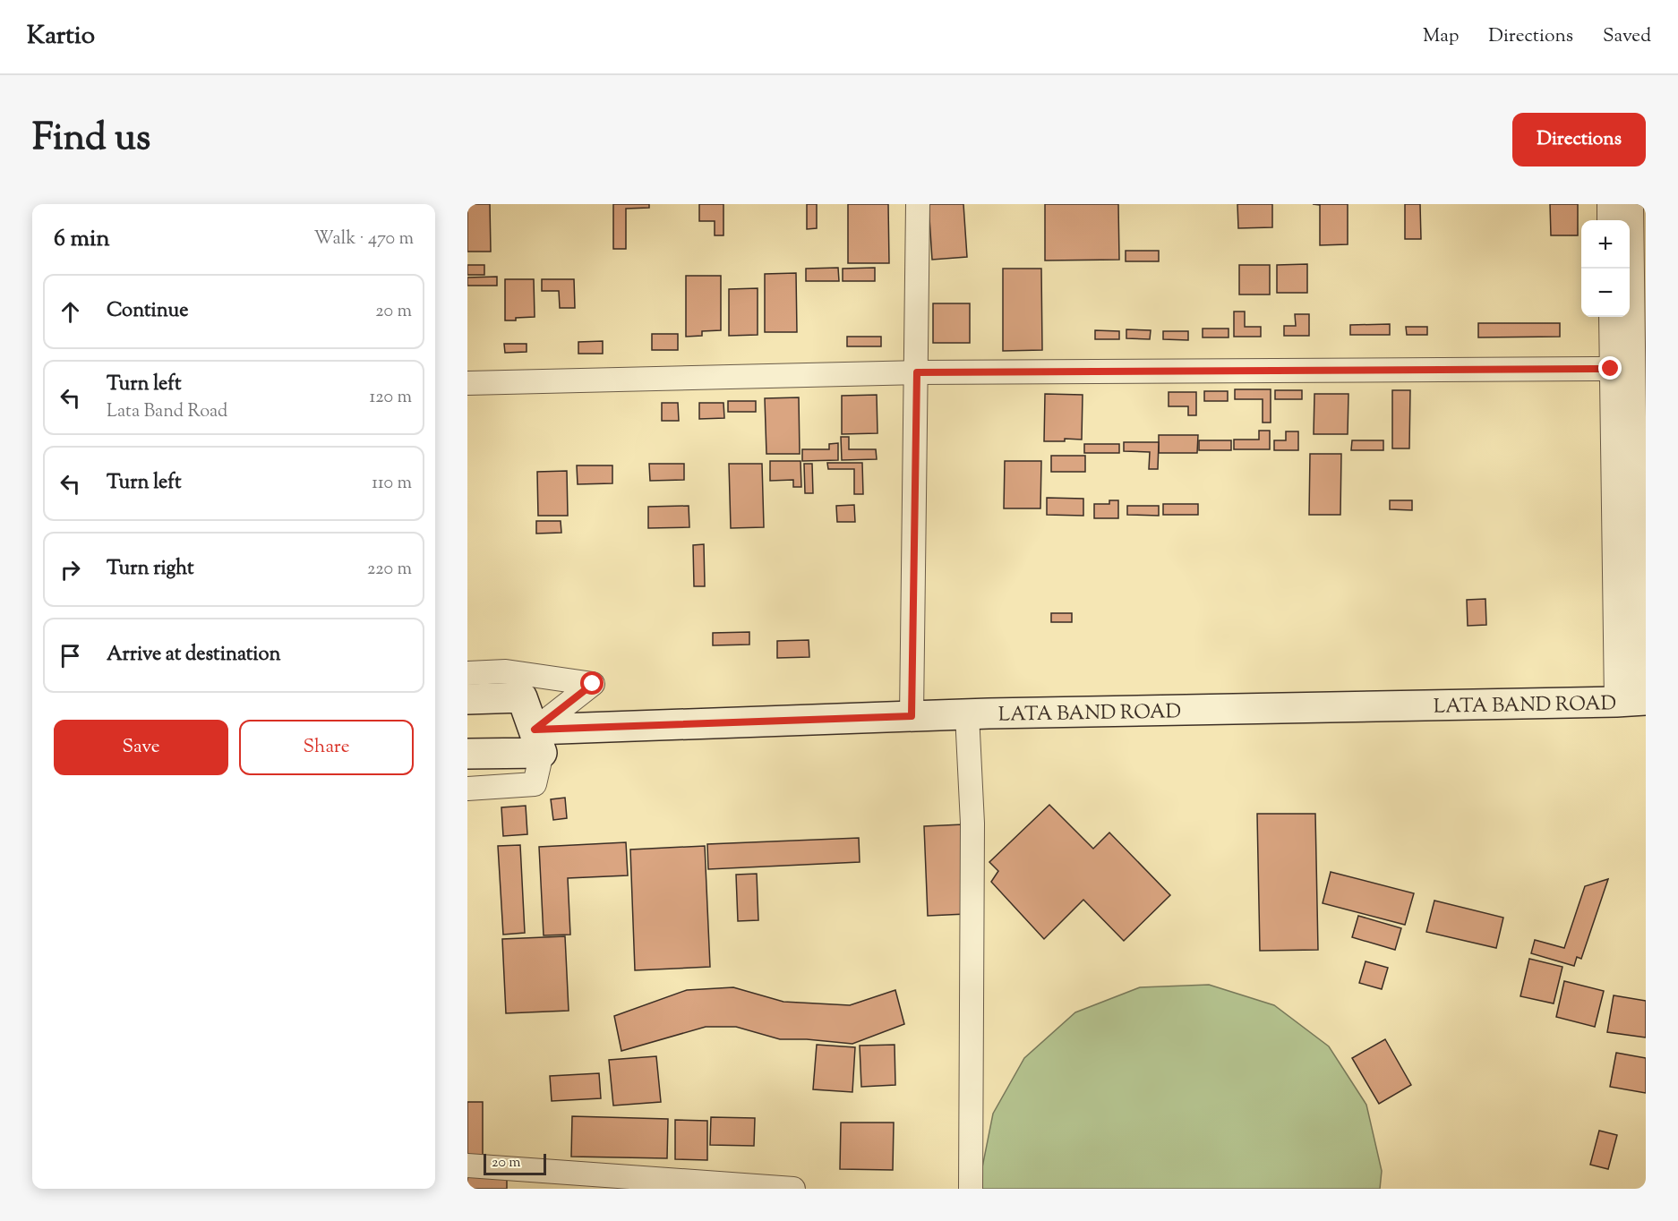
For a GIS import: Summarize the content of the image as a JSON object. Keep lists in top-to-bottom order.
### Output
{
  "streets": {
    "main road": ["LATA BAND ROAD"]
  },
  "scale_bar": "20 m",
  "page": {
    "header": "Kartio",
    "nav": ["Map", "Directions", "Saved"],
    "title": "Find us",
    "buttons": [
      "Directions",
      ["Save", "Share"]
    ],
    "heading": ["6 min", "Walk · 470 m"],
    "map_buttons": ["+", "−"],
    "list": [
      ["Continue", "20 m"],
      ["Turn left", "Lata Band Road", "120 m"],
      ["Turn left", "110 m"],
      ["Turn right", "220 m"],
      "Arrive at destination"
    ],
    "scale": "20 m"
  }
}
